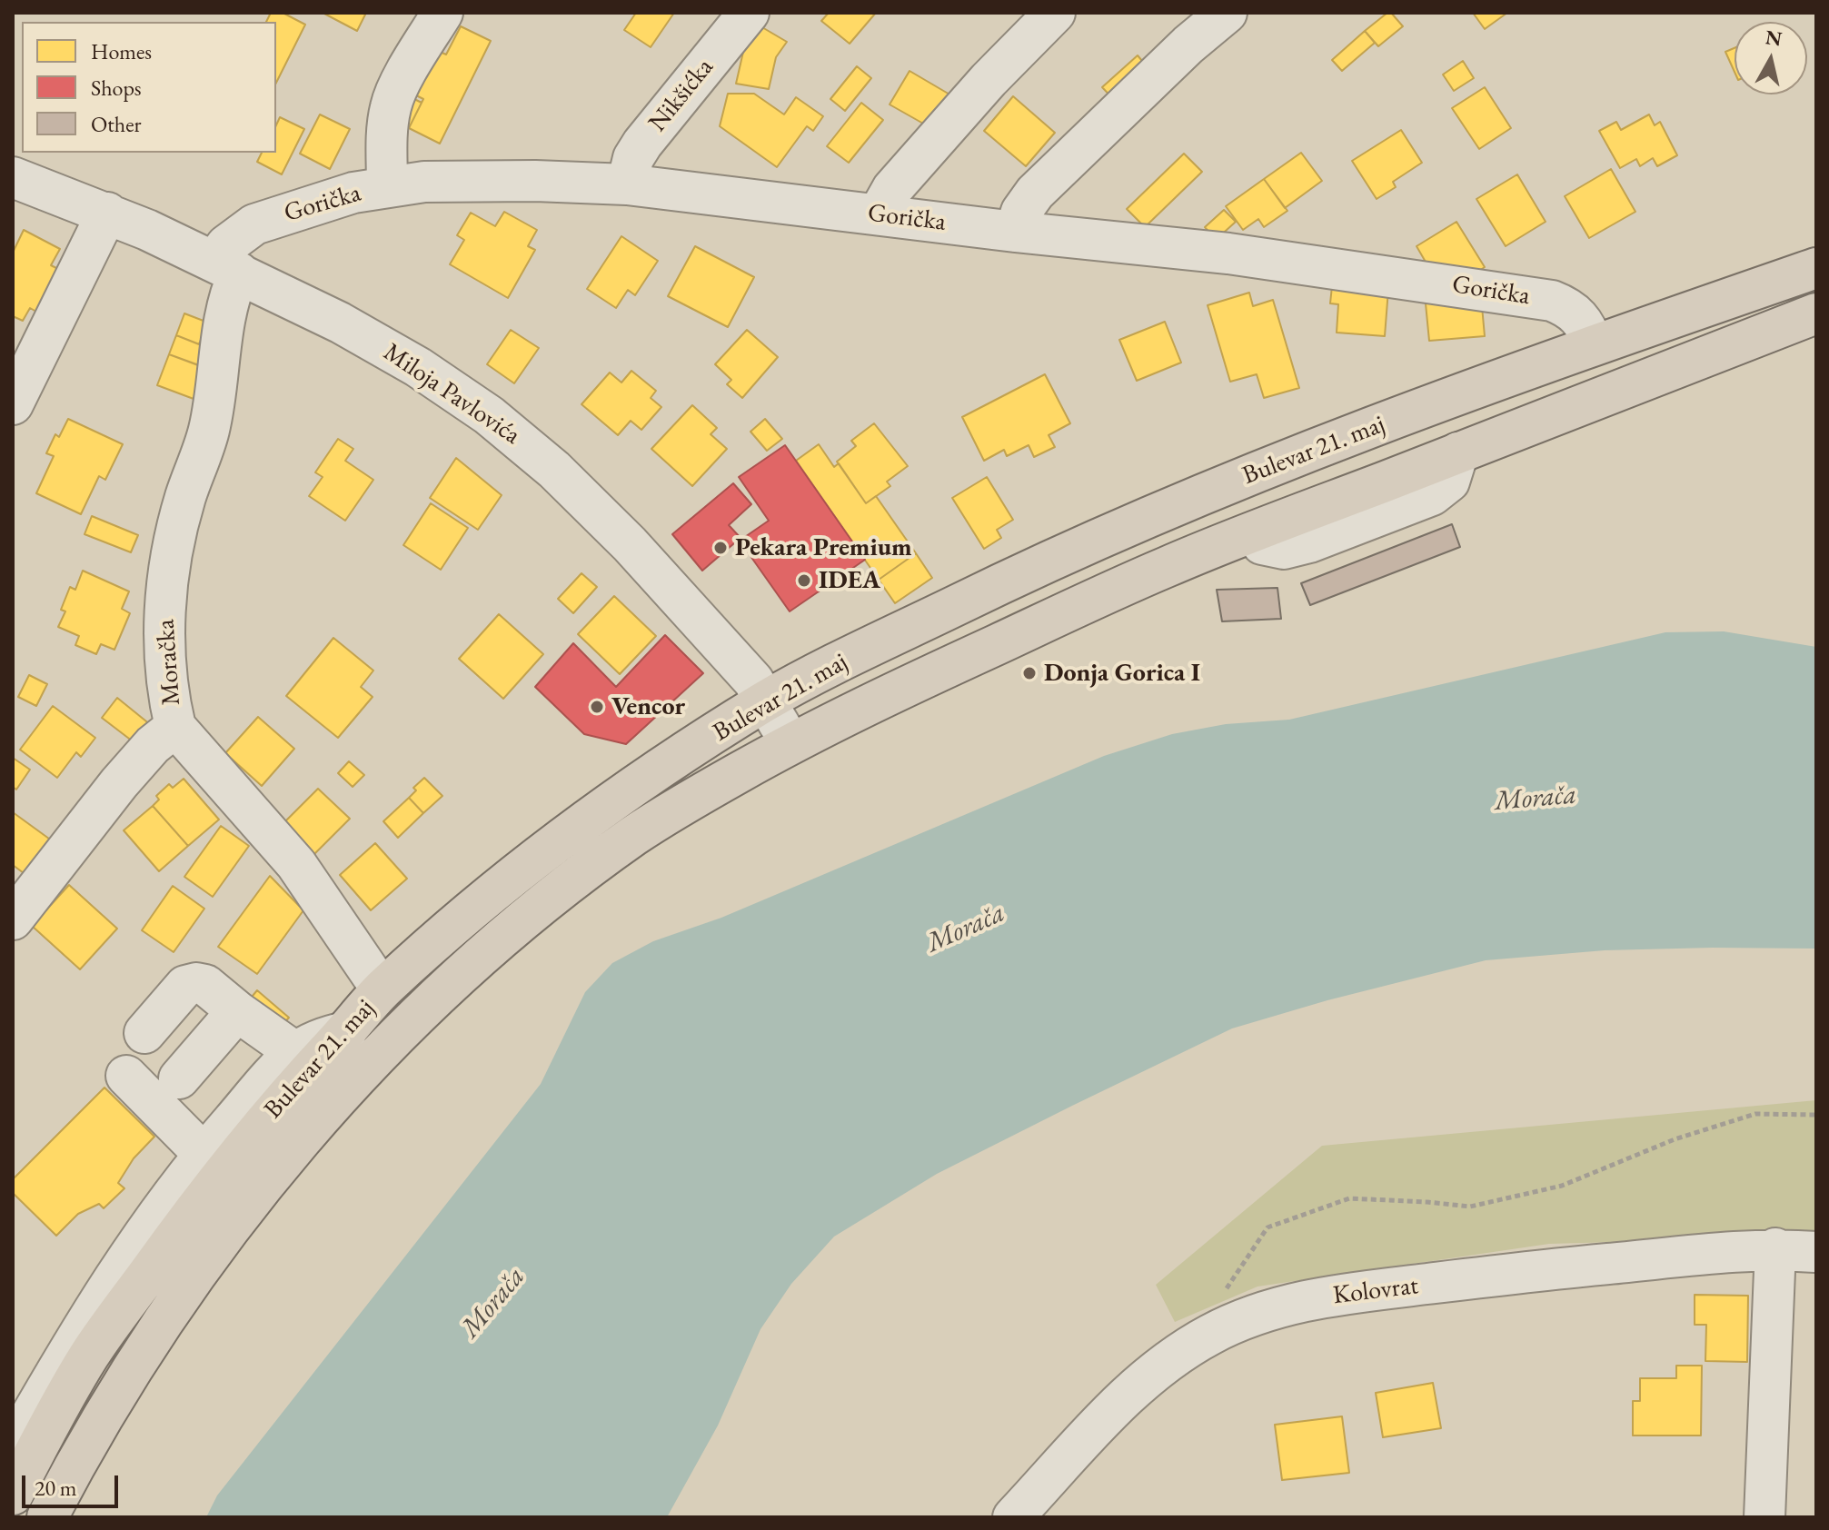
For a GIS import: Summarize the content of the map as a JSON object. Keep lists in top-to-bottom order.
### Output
{
  "streets": {
    "main road": ["Bulevar 21. maj"],
    "street": [
      "Nikšićka",
      "Gorička",
      "Miloja Pavlovića",
      "Moračka",
      "Kolovrat"
    ]
  },
  "crossings": [
    ["Nikšićka", "Gorička"],
    ["Gorička", "Miloja Pavlovića"],
    ["Gorička", "Bulevar 21. maj"],
    ["Gorička", "Moračka"],
    ["Miloja Pavlovića", "Bulevar 21. maj"],
    ["Miloja Pavlovića", "Moračka"],
    ["Bulevar 21. maj", "Moračka"]
  ],
  "water": ["Morača"],
  "places": [
    "Pekara Premium",
    "IDEA",
    "Donja Gorica I",
    "Vencor"
  ],
  "legend": ["Homes", "Shops", "Other"],
  "scale_bar": "20 m",
  "north": "top"
}
